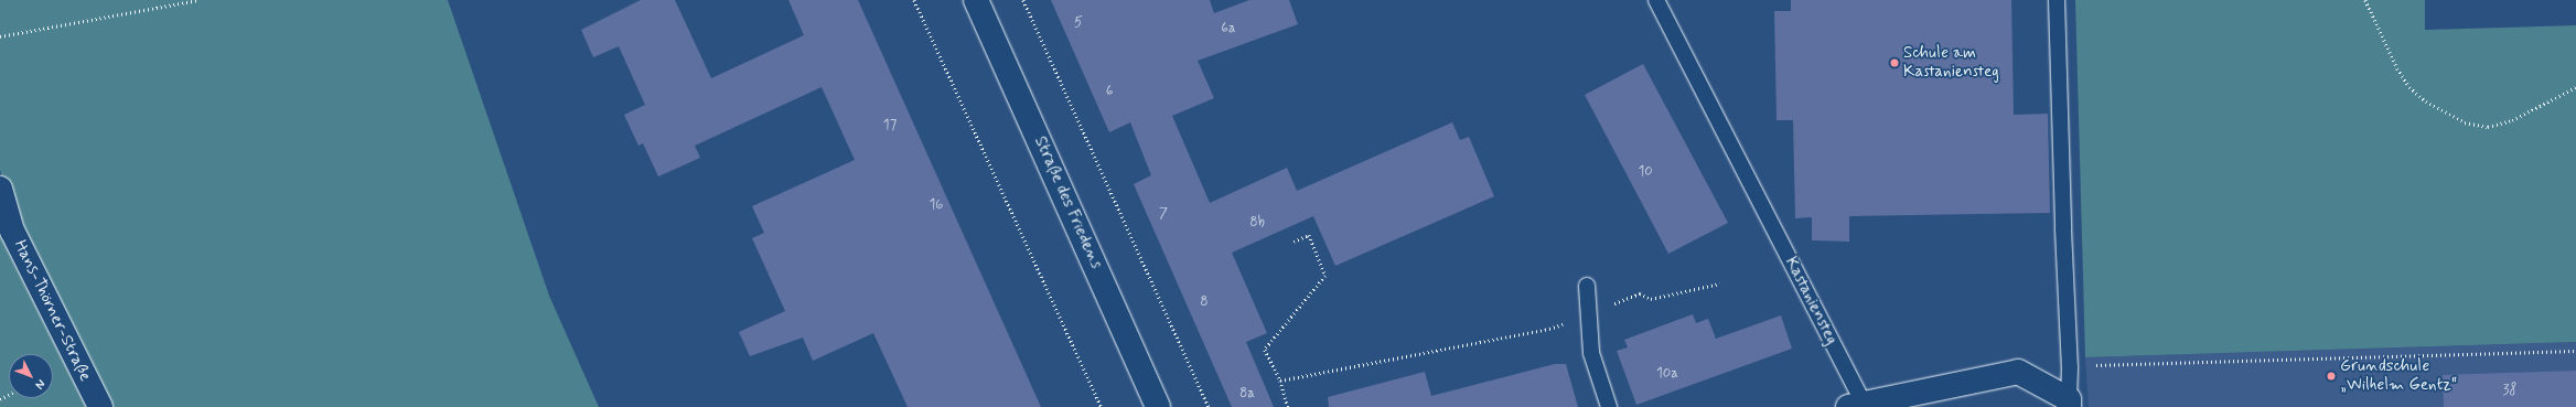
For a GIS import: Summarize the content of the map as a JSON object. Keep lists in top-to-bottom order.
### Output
{
  "streets": {
    "street": ["Straße des Friedens", "Kastaniensteg", "Hans-Thörner-Straße"]
  },
  "places": ["Schule am Kastaniensteg", "Grundschule „Wilhelm Gentz“"],
  "house_numbers": [
    "5",
    "6a",
    "6",
    "17",
    "10",
    "16",
    "7",
    "8b",
    "8",
    "10a",
    "38",
    "8a"
  ],
  "north": "bottom right"
}
